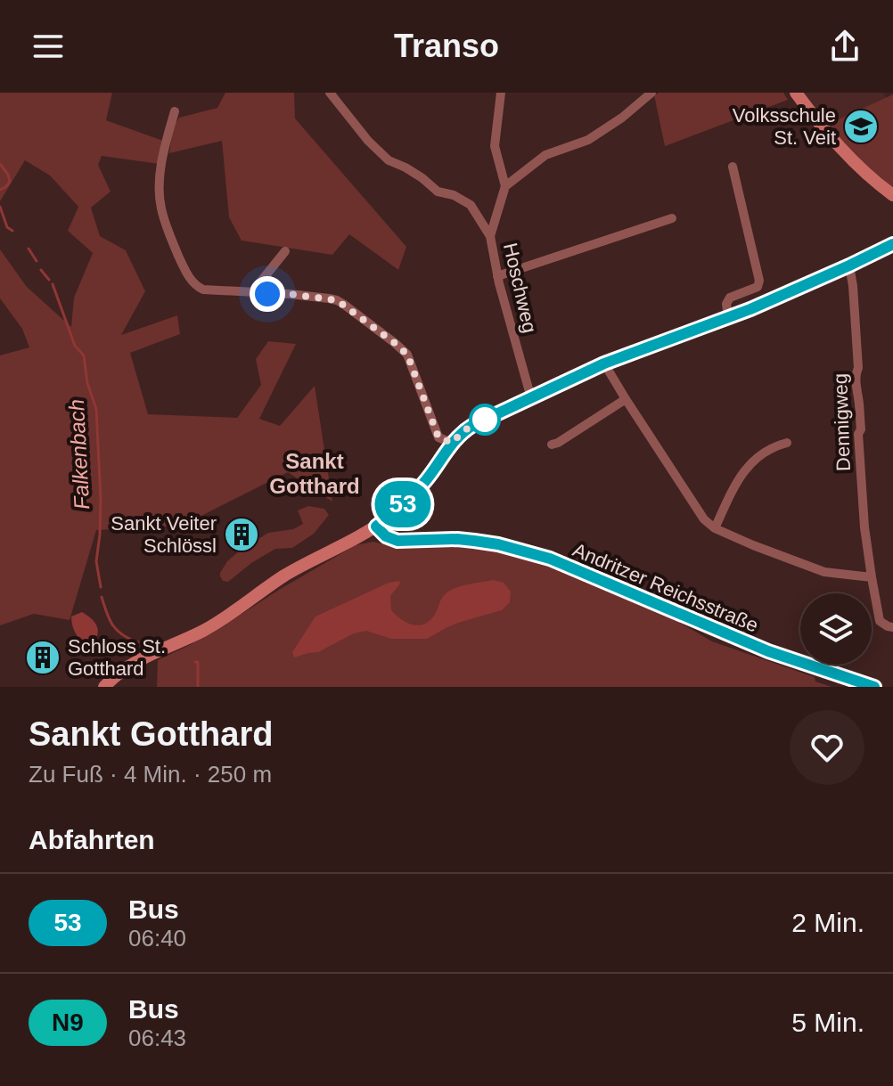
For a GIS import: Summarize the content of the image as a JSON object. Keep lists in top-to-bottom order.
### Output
{
  "streets": {
    "main road": ["Andritzer Reichsstraße"],
    "street": ["Hoschweg", "Dennigweg"]
  },
  "districts": ["Sankt Gotthard"],
  "water": ["Falkenbach"],
  "places": {
    "school or university": ["Volksschule St. Veit"],
    "building": ["Sankt Veiter Schlössl", "Schloss St. Gotthard"]
  },
  "lines": ["bus line 53"],
  "page": {
    "header": "Transo",
    "on_map": "53",
    "heading": [
      ["Sankt Gotthard", "Zu Fuß · 4 Min. · 250 m"],
      "Abfahrten"
    ],
    "list": [
      {
        "mark": "53",
        "name": "Bus",
        "note": "06:40",
        "value": "2 Min."
      },
      {
        "mark": "N9",
        "name": "Bus",
        "note": "06:43",
        "value": "5 Min."
      }
    ]
  }
}
